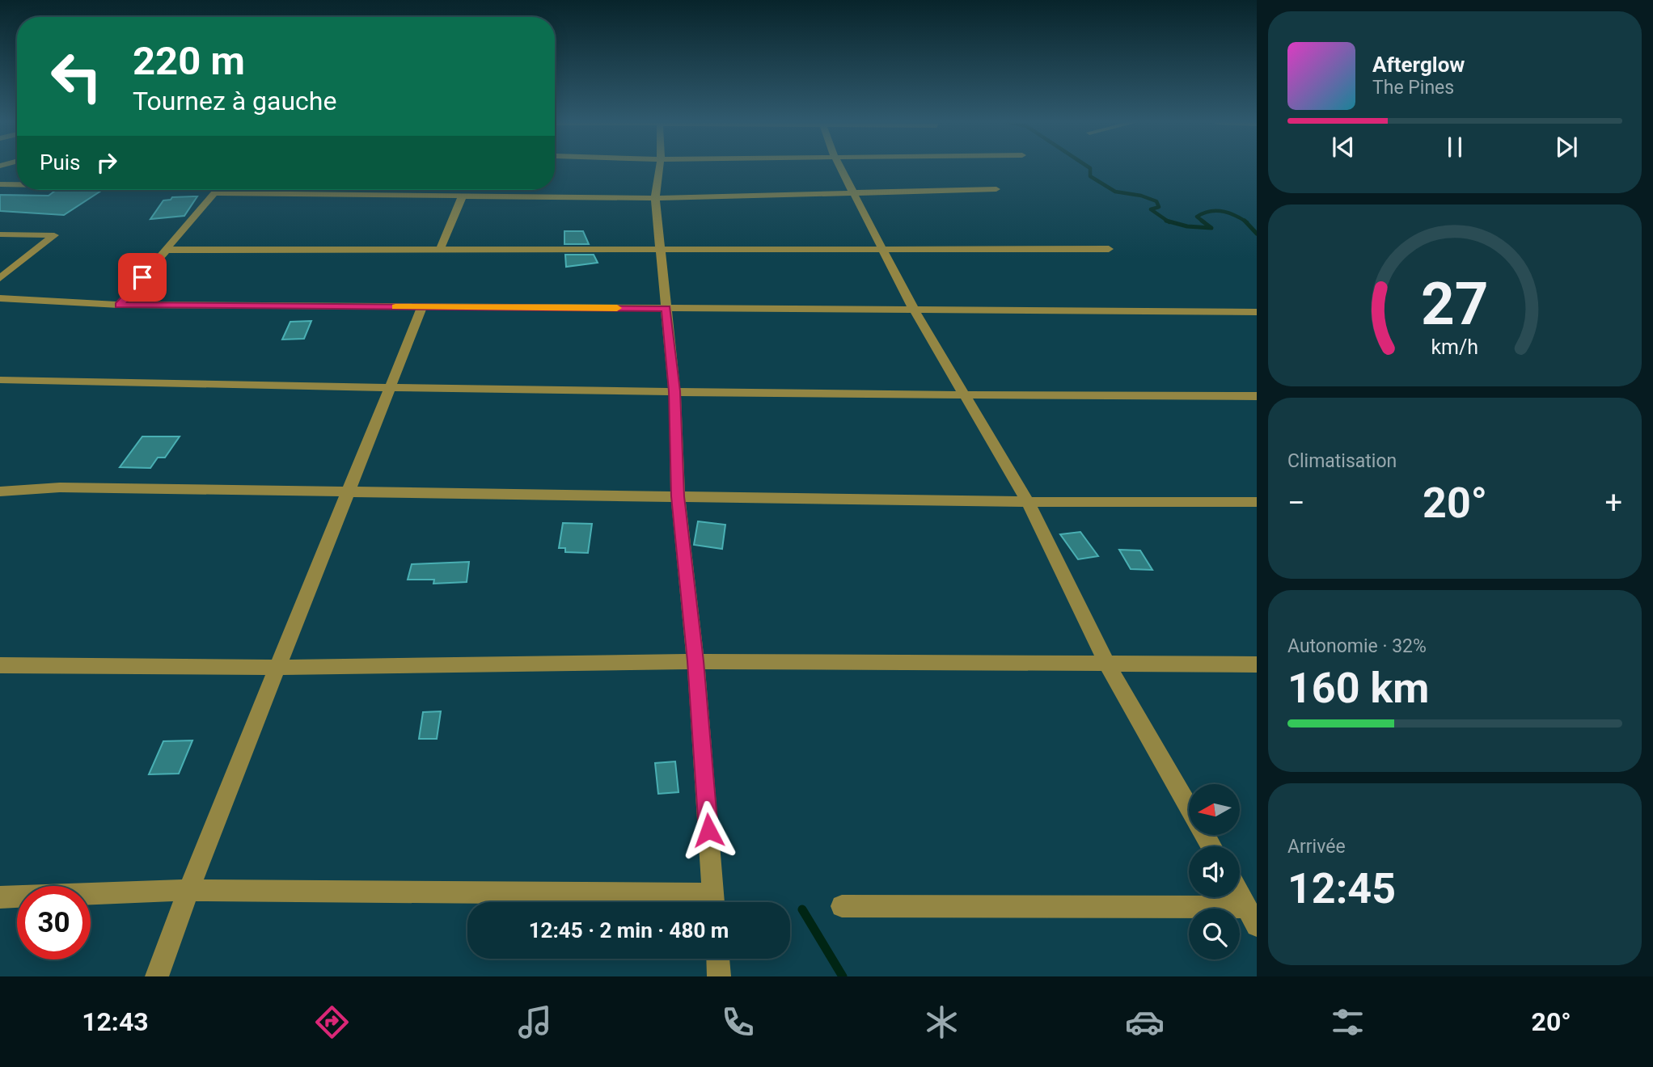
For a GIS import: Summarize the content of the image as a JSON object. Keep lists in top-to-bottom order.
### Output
{
  "north": "left",
  "page": {
    "turn": ["220 m", "Tournez à gauche"],
    "song": ["Afterglow", "The Pines"],
    "then": "Puis",
    "tile": [
      "Climatisation",
      ["Autonomie · 32%", "160 km"],
      ["Arrivée", "12:45"]
    ],
    "heat": ["−", "20°", "+"],
    "limit": "30",
    "trip": "12:45 · 2 min · 480 m",
    "tabs": ["12:43", "20°"],
    "gauge": ["27", "km/h"]
  }
}
